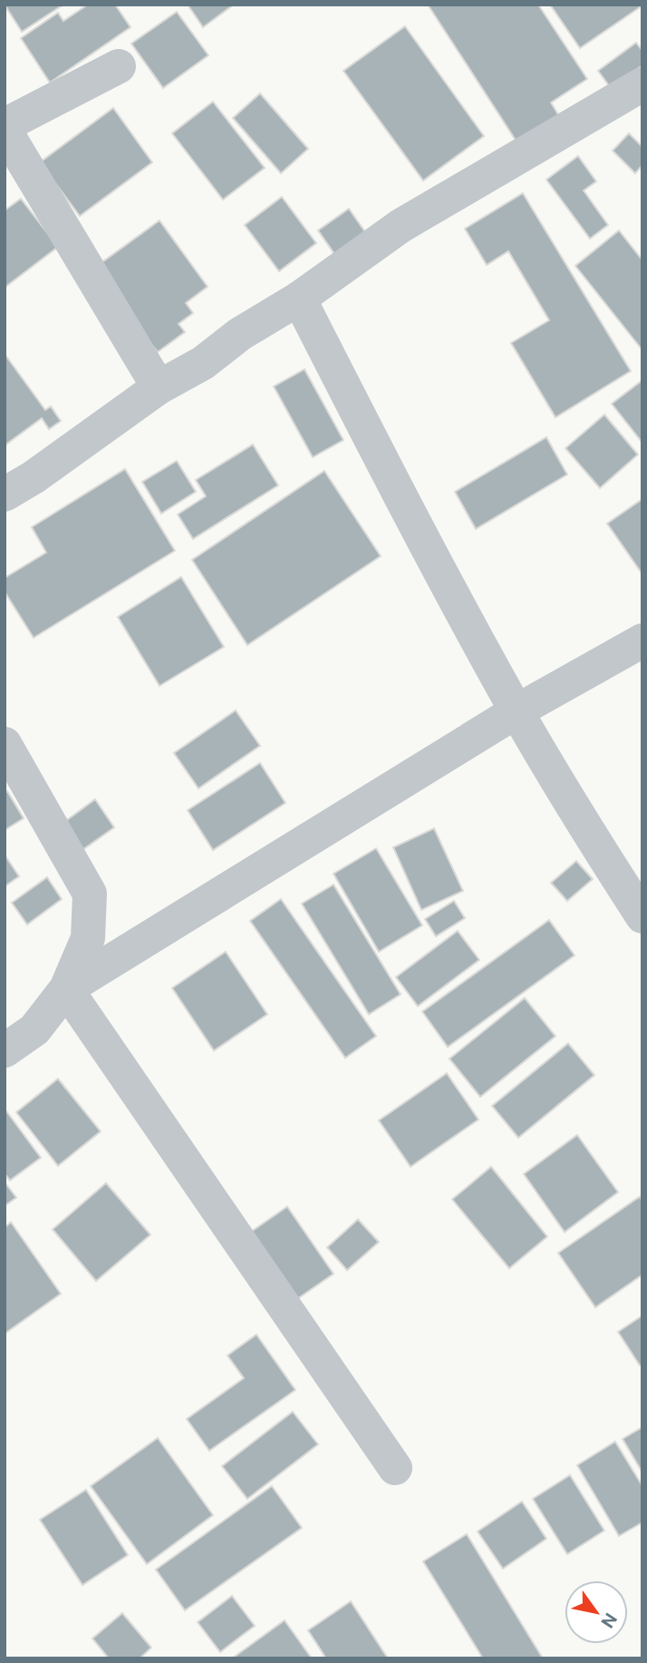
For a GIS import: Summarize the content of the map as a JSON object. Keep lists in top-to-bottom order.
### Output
{
  "north": "bottom right"
}
